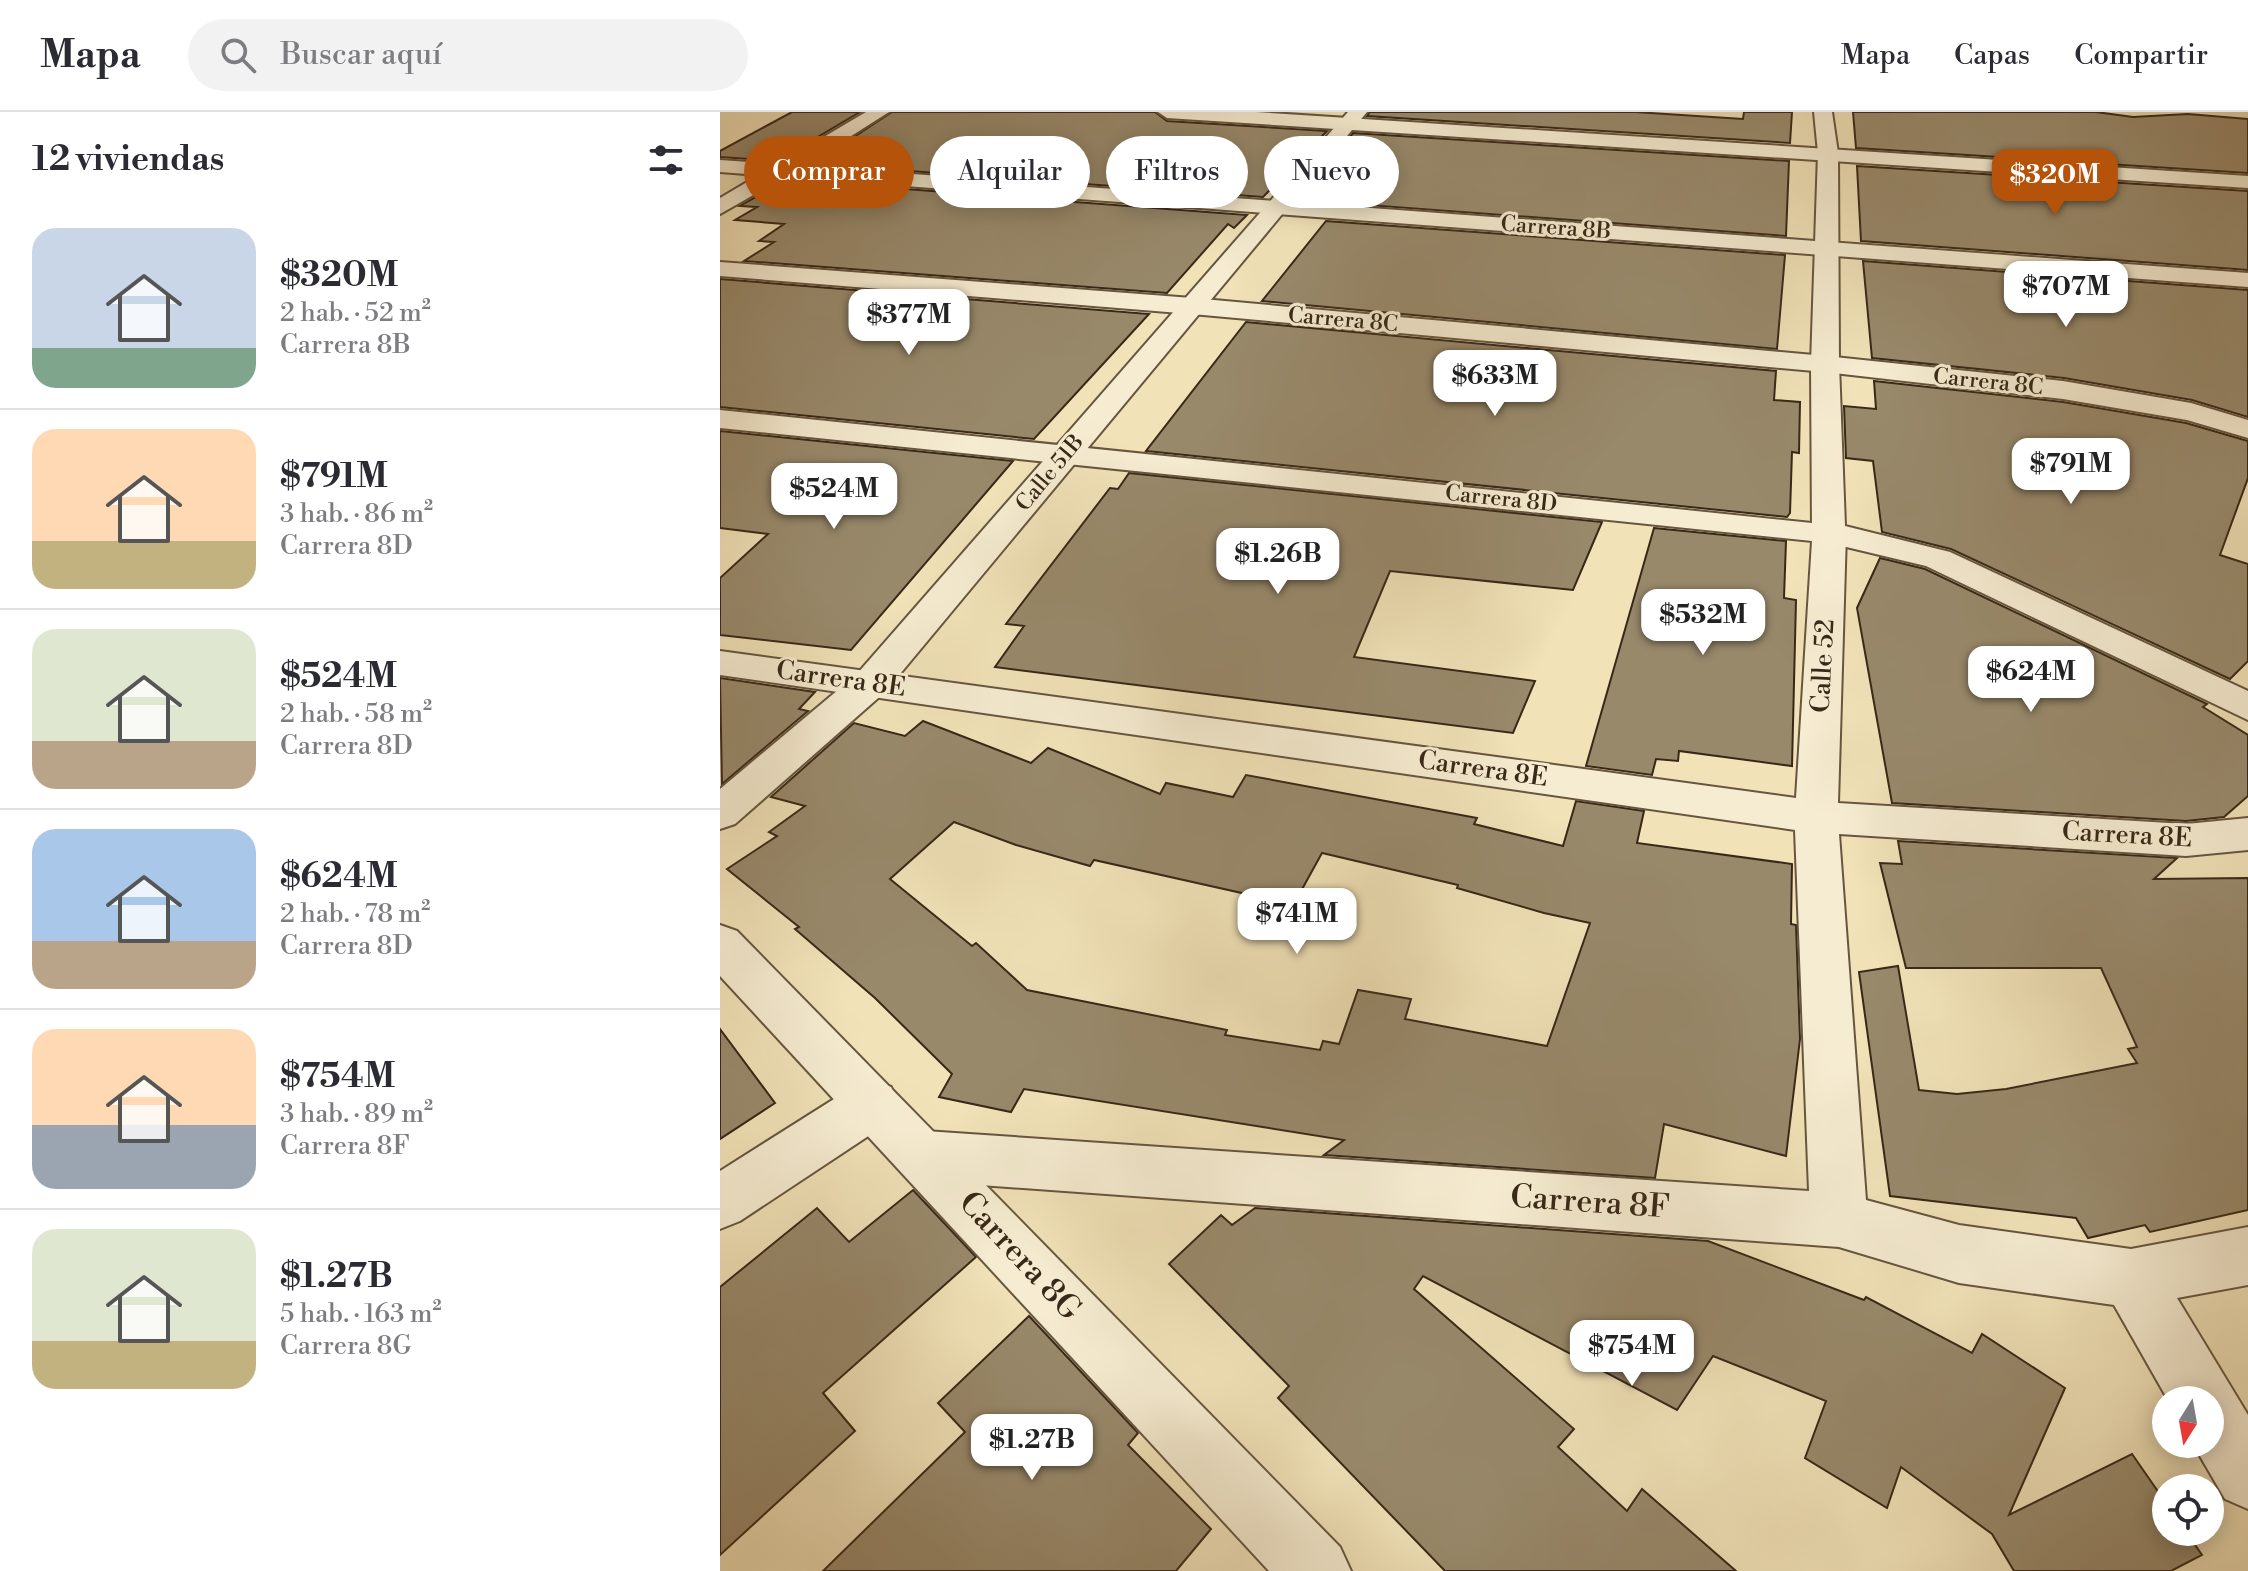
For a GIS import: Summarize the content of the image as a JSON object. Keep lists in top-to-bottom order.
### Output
{
  "streets": {
    "street": [
      "Carrera 8B",
      "Carrera 8C",
      "Calle 51B",
      "Carrera 8D",
      "Calle 52",
      "Carrera 8E",
      "Carrera 8F",
      "Carrera 8G"
    ]
  },
  "crossings": [
    ["Carrera 8B", "Calle 52"],
    ["Carrera 8C", "Calle 51B"],
    ["Carrera 8C", "Calle 52"],
    ["Calle 51B", "Carrera 8D"],
    ["Calle 51B", "Carrera 8E"],
    ["Carrera 8D", "Calle 52"],
    ["Calle 52", "Carrera 8E"],
    ["Calle 52", "Carrera 8F"],
    ["Carrera 8F", "Carrera 8G"]
  ],
  "north": "bottom",
  "page": {
    "header": "Mapa",
    "search": "Buscar aquí",
    "nav": ["Mapa", "Capas", "Compartir"],
    "heading": "12 viviendas",
    "chip": [
      "Comprar",
      "Alquilar",
      "Filtros",
      "Nuevo"
    ],
    "price": [
      "$320M",
      "$707M",
      "$377M",
      "$633M",
      "$791M",
      "$524M",
      "$1.26B",
      "$532M",
      "$624M",
      "$741M",
      "$754M",
      "$1.27B"
    ],
    "list": [
      {
        "name": "$320M",
        "note": "2 hab. · 52 m² · Carrera 8B"
      },
      {
        "name": "$791M",
        "note": "3 hab. · 86 m² · Carrera 8D"
      },
      {
        "name": "$524M",
        "note": "2 hab. · 58 m² · Carrera 8D"
      },
      {
        "name": "$624M",
        "note": "2 hab. · 78 m² · Carrera 8D"
      },
      {
        "name": "$754M",
        "note": "3 hab. · 89 m² · Carrera 8F"
      },
      {
        "name": "$1.27B",
        "note": "5 hab. · 163 m² · Carrera 8G"
      }
    ]
  }
}
